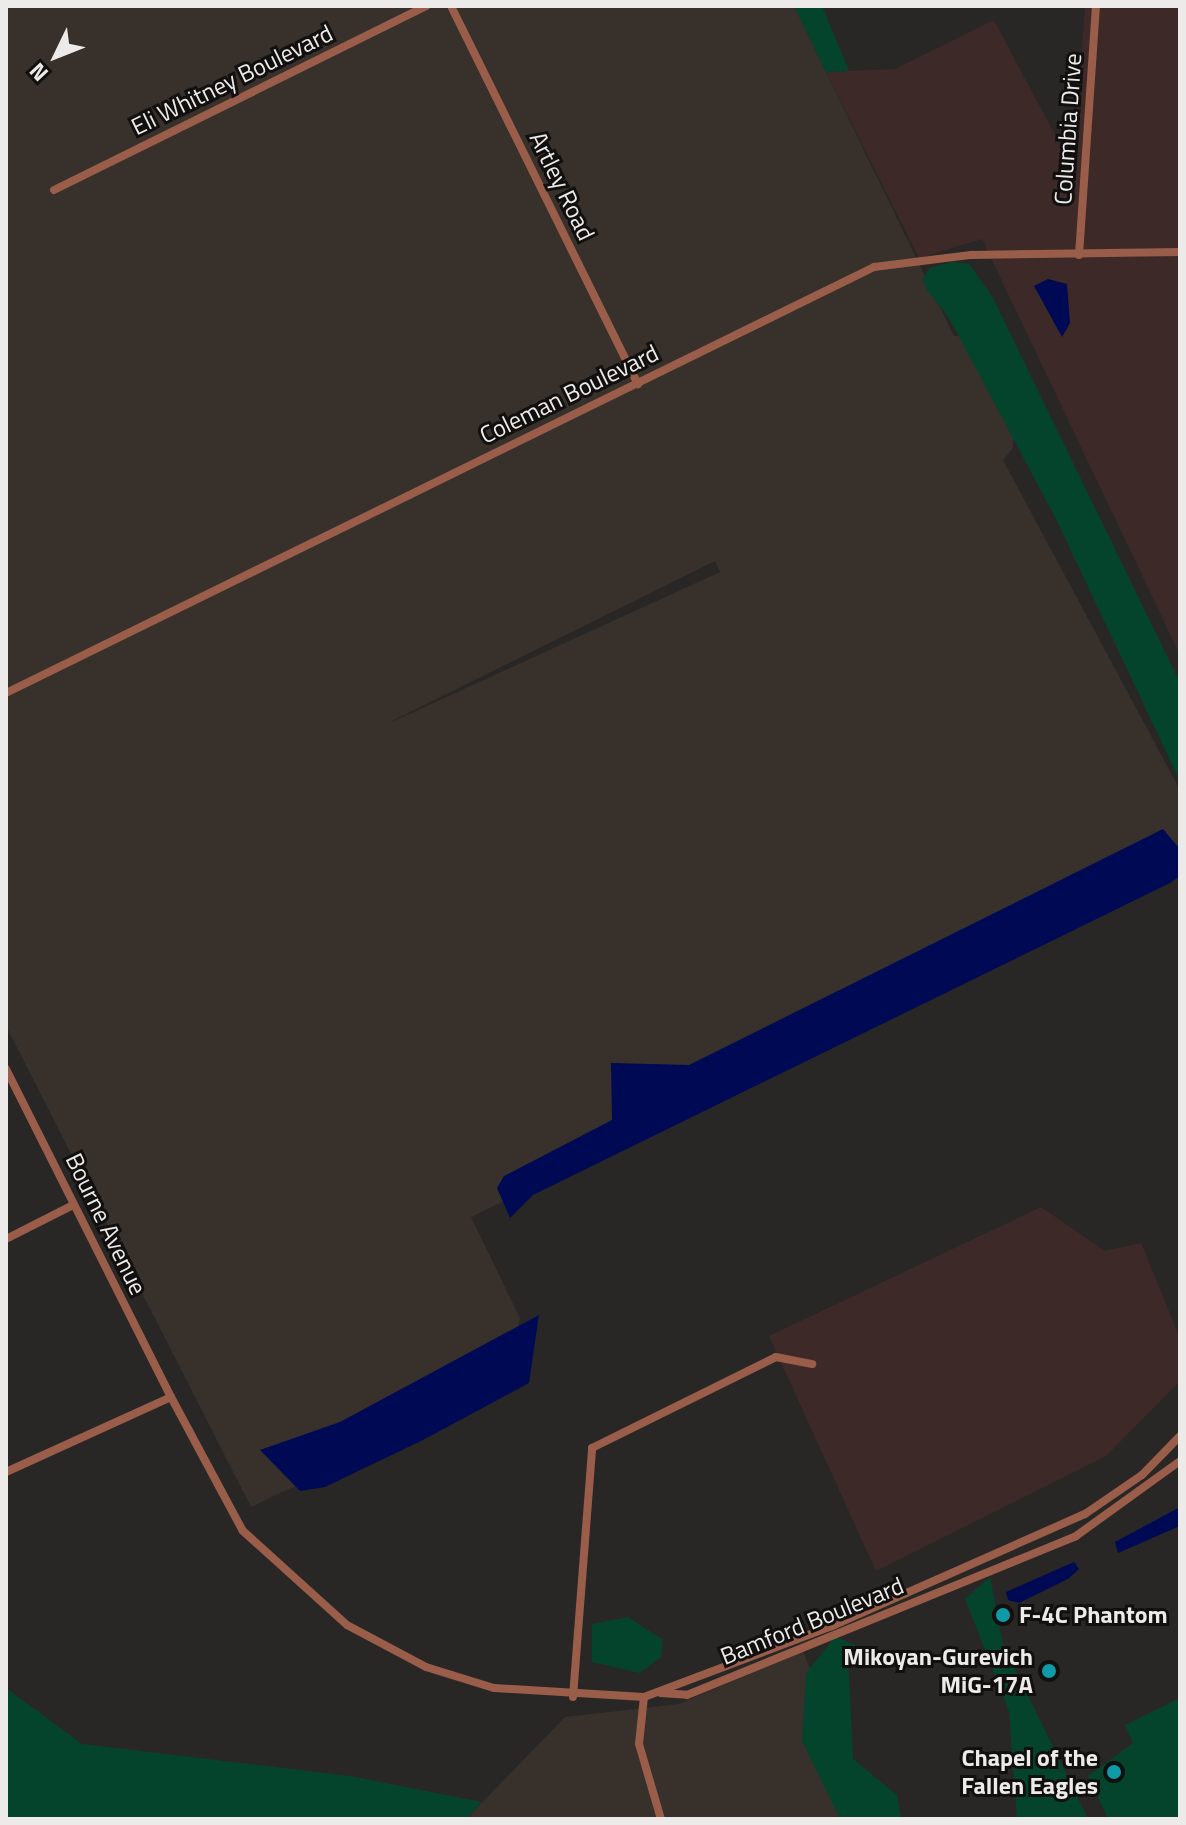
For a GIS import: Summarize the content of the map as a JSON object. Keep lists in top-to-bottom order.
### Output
{
  "streets": {
    "street": [
      "Eli Whitney Boulevard",
      "Columbia Drive",
      "Artley Road",
      "Coleman Boulevard",
      "Bourne Avenue",
      "Bamford Boulevard"
    ]
  },
  "crossings": [
    ["Columbia Drive", "Coleman Boulevard"],
    ["Artley Road", "Coleman Boulevard"],
    ["Bourne Avenue", "Bamford Boulevard"]
  ],
  "places": ["F-4C Phantom", "Mikoyan-Gurevich MiG-17A", "Chapel of the Fallen Eagles"],
  "north": "bottom left"
}
